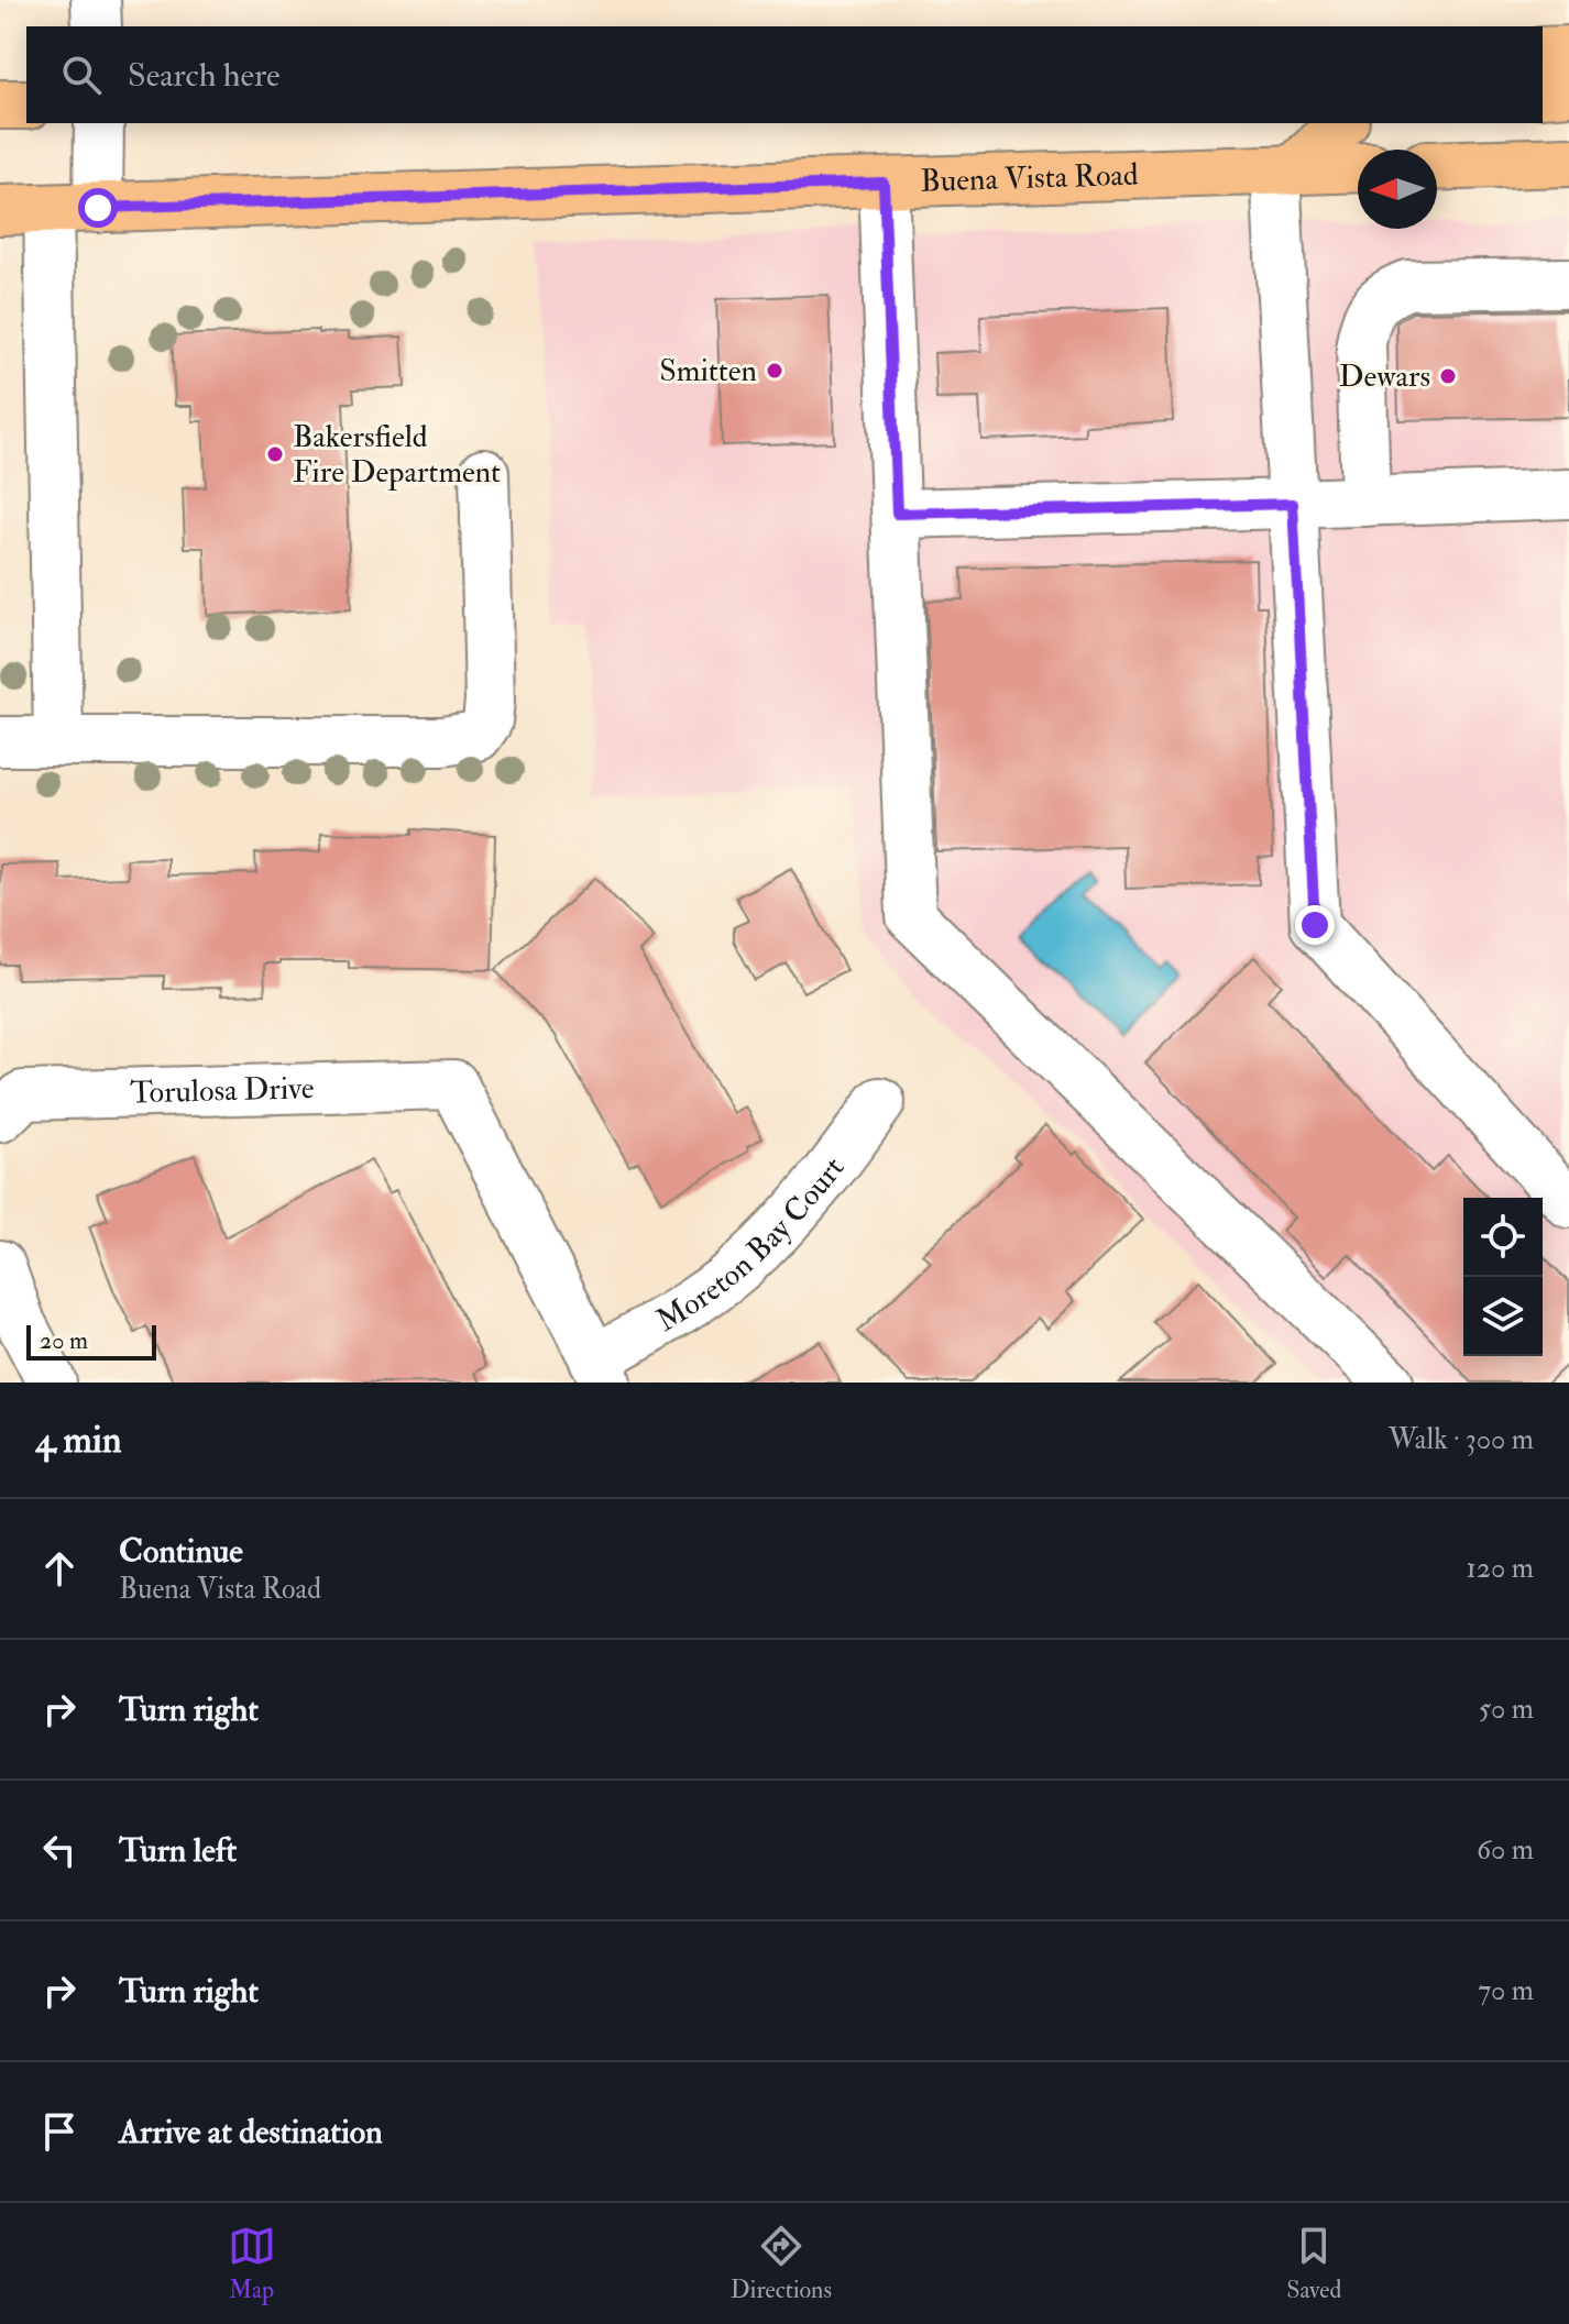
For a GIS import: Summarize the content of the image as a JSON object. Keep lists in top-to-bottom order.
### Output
{
  "streets": {
    "main road": ["Buena Vista Road"],
    "street": ["Torulosa Drive", "Moreton Bay Court"]
  },
  "crossings": [
    ["Torulosa Drive", "Moreton Bay Court"]
  ],
  "places": ["Smitten", "Dewars", "Bakersfield Fire Department"],
  "scale_bar": "20 m",
  "north": "left",
  "page": {
    "search": "Search here",
    "scale": "20 m",
    "heading": ["4 min", "Walk · 300 m"],
    "list": [
      ["Continue", "Buena Vista Road", "120 m"],
      ["Turn right", "50 m"],
      ["Turn left", "60 m"],
      ["Turn right", "70 m"],
      "Arrive at destination"
    ],
    "nav": ["Map", "Directions", "Saved"]
  }
}
